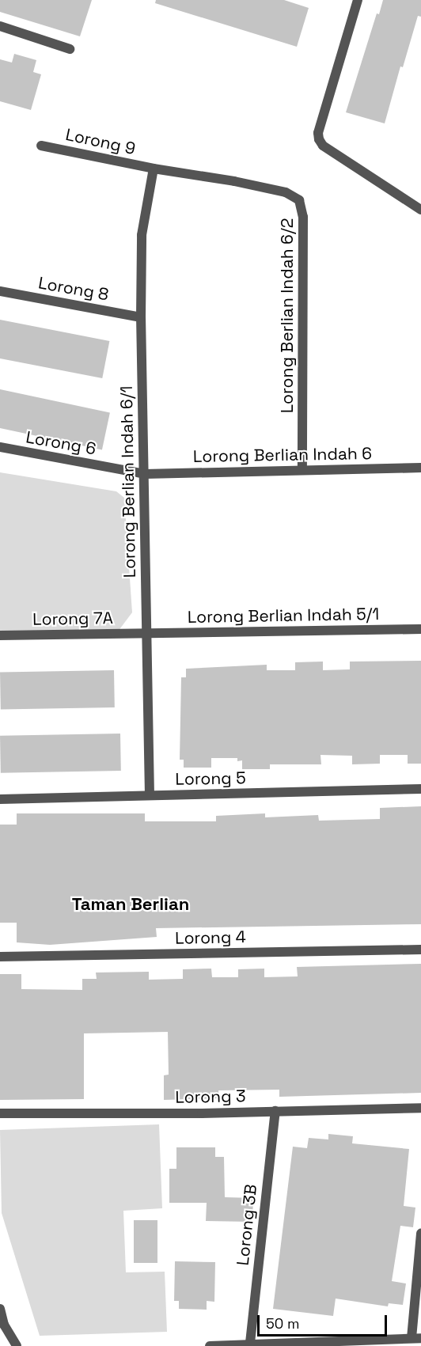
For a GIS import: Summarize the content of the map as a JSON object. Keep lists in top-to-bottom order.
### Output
{
  "streets": {
    "street": [
      "Lorong 9",
      "Lorong 8",
      "Lorong Berlian Indah 6/2",
      "Lorong 6",
      "Lorong Berlian Indah 6",
      "Lorong Berlian Indah 6/1",
      "Lorong Berlian Indah 5/1",
      "Lorong 7A",
      "Lorong 5",
      "Lorong 4",
      "Lorong 3",
      "Lorong 3B"
    ]
  },
  "crossings": [
    ["Lorong 9", "Lorong Berlian Indah 6/2"],
    ["Lorong 9", "Lorong Berlian Indah 6/1"],
    ["Lorong 8", "Lorong Berlian Indah 6/1"],
    ["Lorong Berlian Indah 6/2", "Lorong Berlian Indah 6"],
    ["Lorong Berlian Indah 6/2", "Lorong Berlian Indah 6/1"],
    ["Lorong 6", "Lorong Berlian Indah 6"],
    ["Lorong 6", "Lorong Berlian Indah 6/1"],
    ["Lorong Berlian Indah 6", "Lorong Berlian Indah 6/1"],
    ["Lorong Berlian Indah 6/1", "Lorong Berlian Indah 5/1"],
    ["Lorong Berlian Indah 6/1", "Lorong 7A"],
    ["Lorong Berlian Indah 6/1", "Lorong 5"],
    ["Lorong Berlian Indah 5/1", "Lorong 7A"],
    ["Lorong 3", "Lorong 3B"]
  ],
  "districts": ["Taman Berlian"],
  "scale_bar": "50 m"
}
